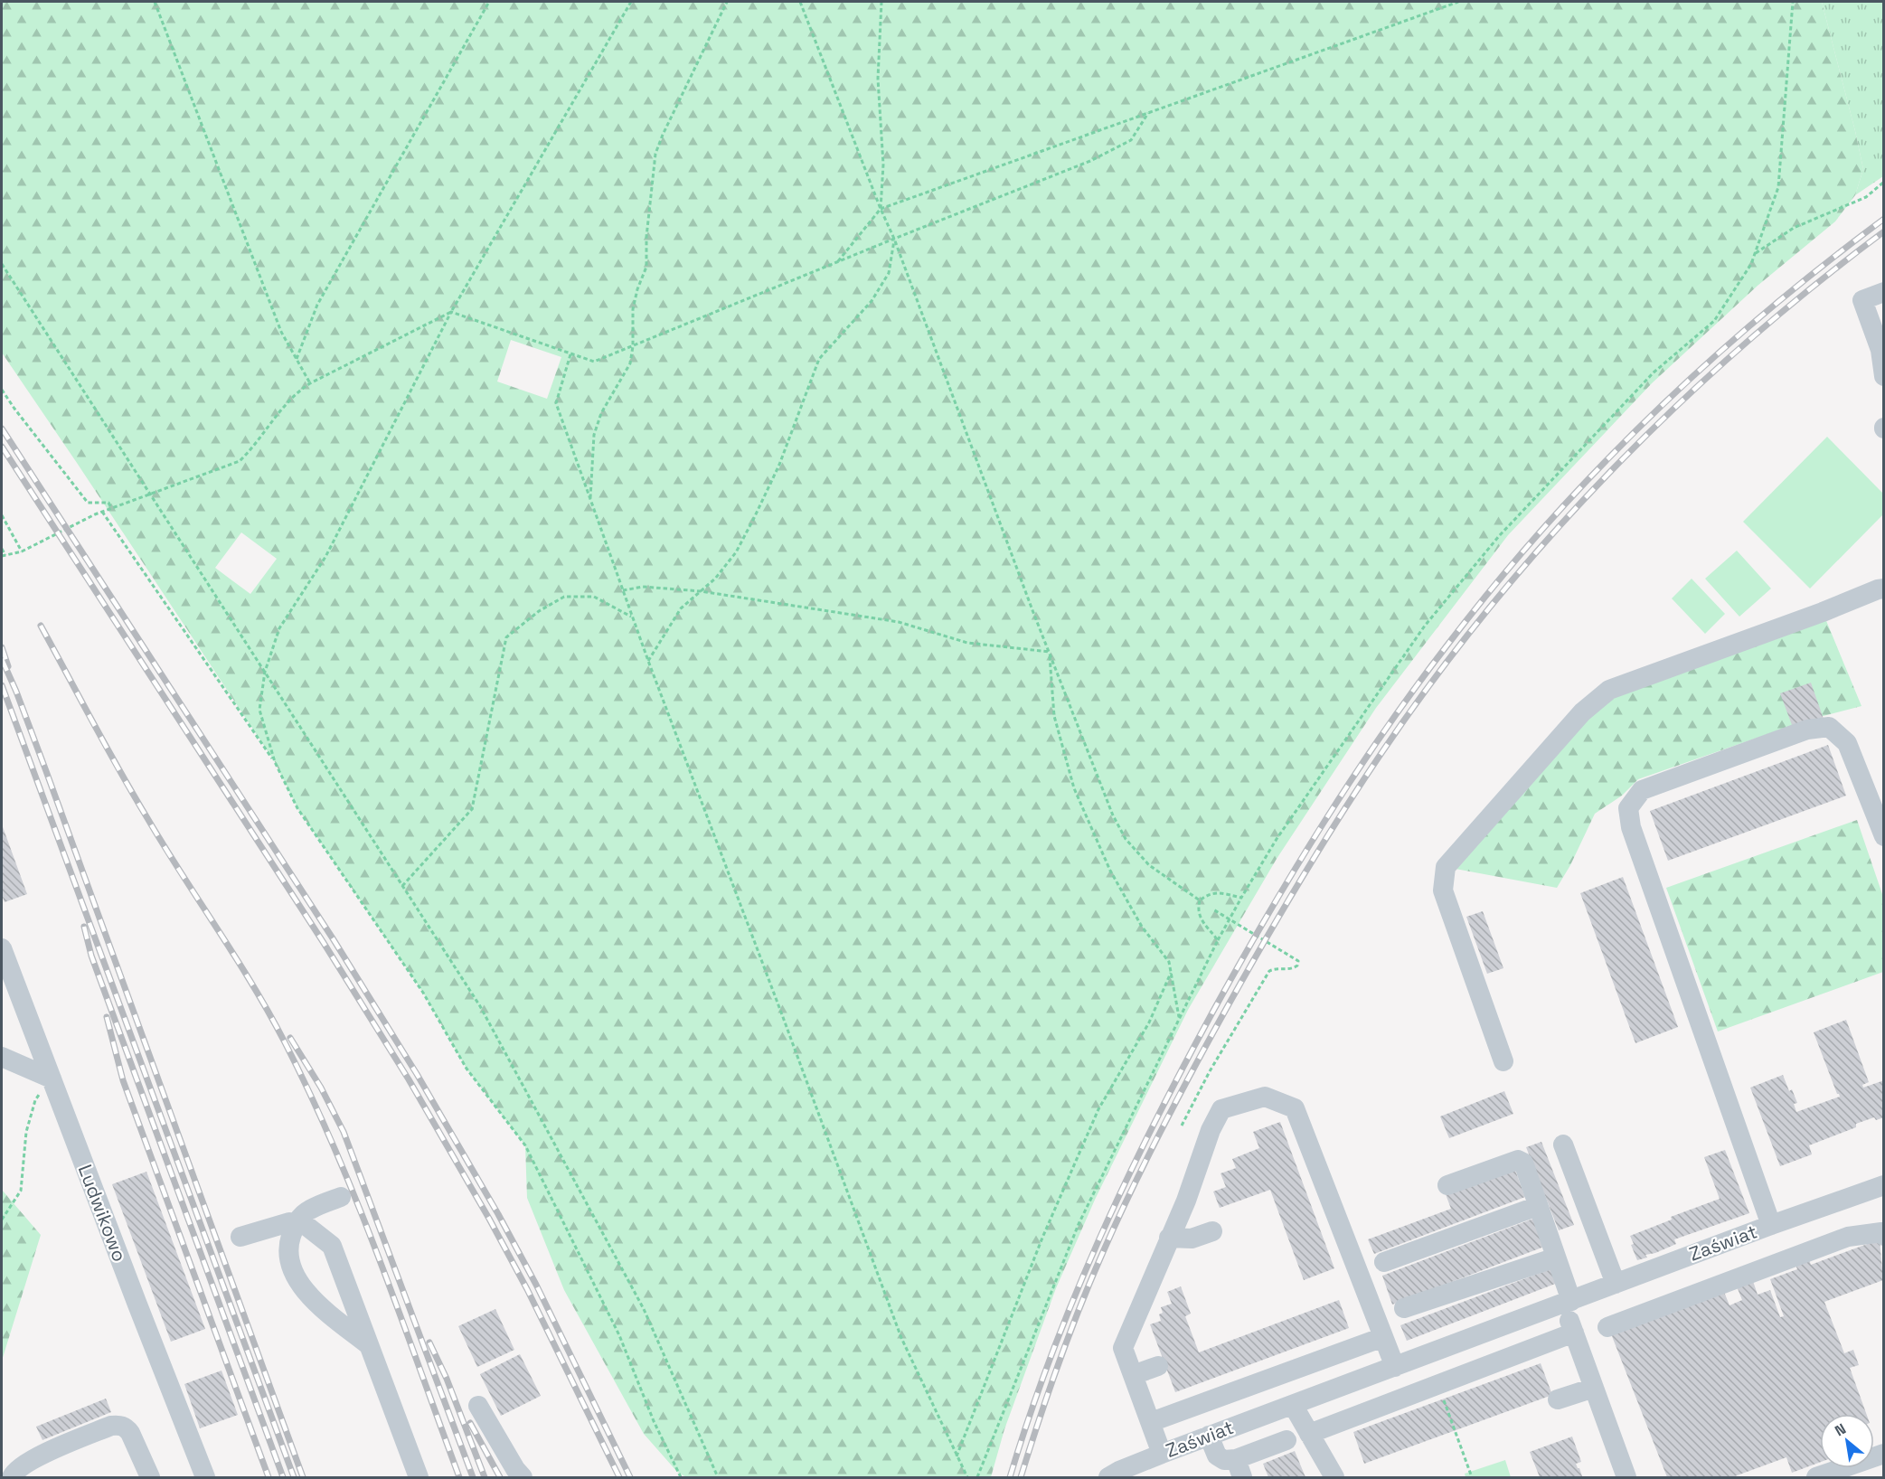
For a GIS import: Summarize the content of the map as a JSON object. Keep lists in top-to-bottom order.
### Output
{
  "streets": {
    "street": ["Ludwikowo", "Zaświat"]
  },
  "north": "top left"
}
